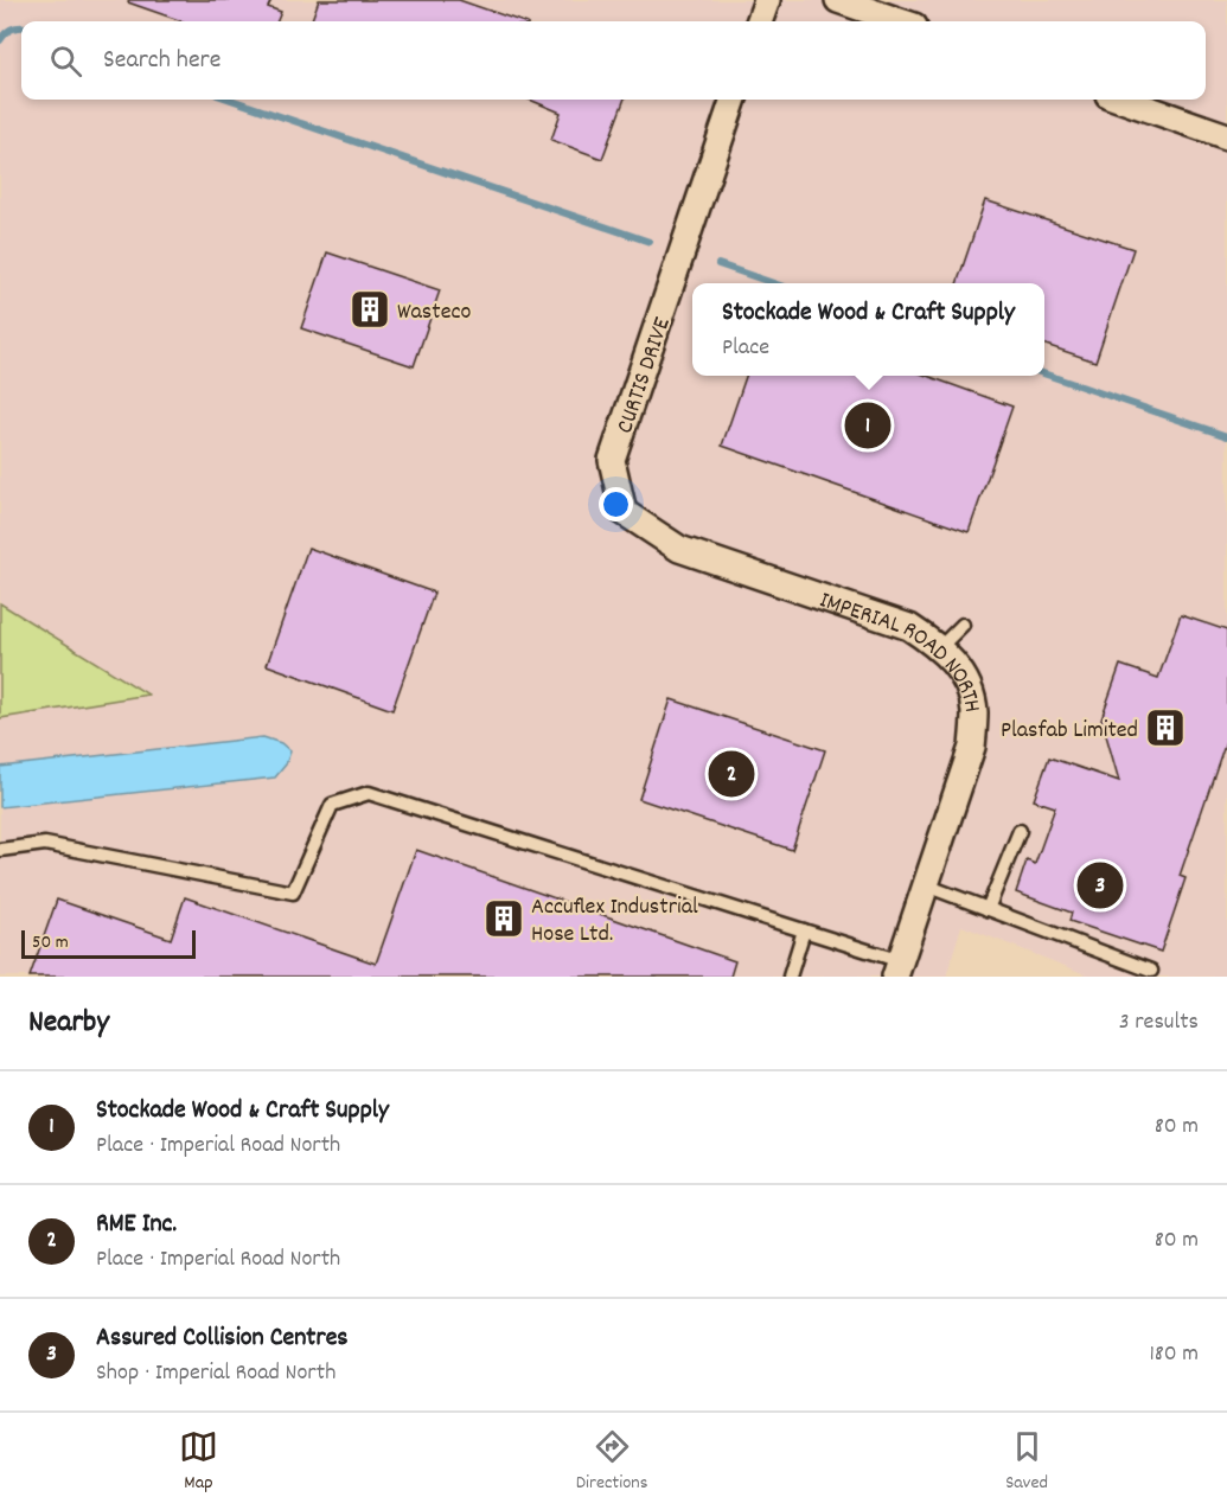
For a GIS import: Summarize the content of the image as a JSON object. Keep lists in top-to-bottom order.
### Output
{
  "streets": {
    "street": ["CURTIS DRIVE", "IMPERIAL ROAD NORTH"]
  },
  "crossings": [
    ["CURTIS DRIVE", "IMPERIAL ROAD NORTH"]
  ],
  "places": {
    "building": ["Wasteco", "Plasfab Limited", "Accuflex Industrial Hose Ltd."]
  },
  "scale_bar": "50 m",
  "page": {
    "search": "Search here",
    "popup": ["Stockade Wood & Craft Supply", "Place"],
    "pins": ["1", "2", "3"],
    "scale": "50 m",
    "heading": ["Nearby", "3 results"],
    "list": [
      {
        "mark": "1",
        "name": "Stockade Wood & Craft Supply",
        "note": "Place · Imperial Road North",
        "value": "80 m"
      },
      {
        "mark": "2",
        "name": "RME Inc.",
        "note": "Place · Imperial Road North",
        "value": "80 m"
      },
      {
        "mark": "3",
        "name": "Assured Collision Centres",
        "note": "Shop · Imperial Road North",
        "value": "180 m"
      }
    ],
    "nav": ["Map", "Directions", "Saved"]
  }
}
